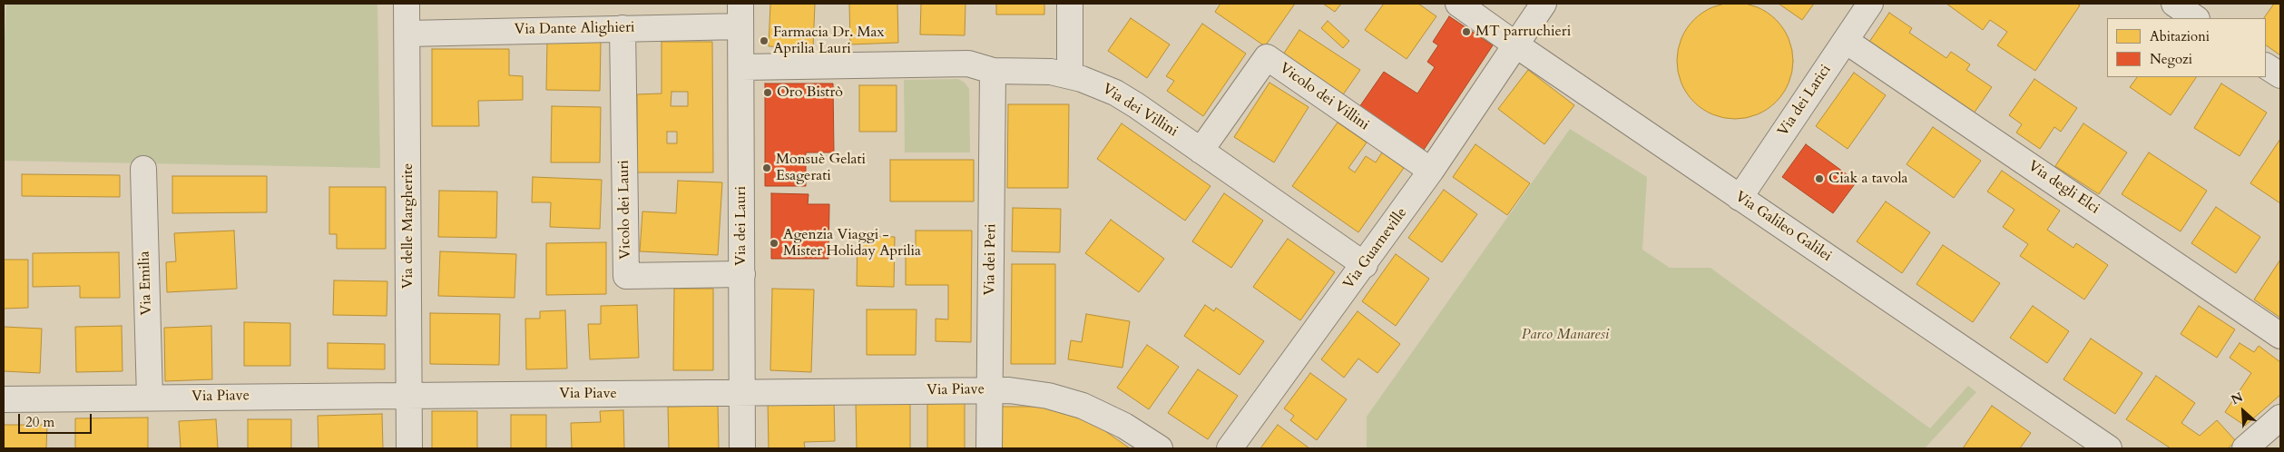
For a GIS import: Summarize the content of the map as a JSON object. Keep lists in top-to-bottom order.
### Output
{
  "streets": {
    "street": [
      "Via Dante Alighieri",
      "Vicolo dei Villini",
      "Via dei Larici",
      "Via dei Villini",
      "Via degli Elci",
      "Vicolo dei Lauri",
      "Via delle Margherite",
      "Via dei Lauri",
      "Via Galileo Galilei",
      "Via Guarneville",
      "Via dei Peri",
      "Via Emilia",
      "Via Piave"
    ]
  },
  "crossings": [
    ["Via Dante Alighieri", "Vicolo dei Lauri"],
    ["Via Dante Alighieri", "Via delle Margherite"],
    ["Via Dante Alighieri", "Via dei Lauri"],
    ["Vicolo dei Villini", "Via dei Villini"],
    ["Vicolo dei Villini", "Via Guarneville"],
    ["Via dei Larici", "Via degli Elci"],
    ["Via dei Larici", "Via Galileo Galilei"],
    ["Via dei Villini", "Via dei Lauri"],
    ["Via dei Villini", "Via Guarneville"],
    ["Via dei Villini", "Via dei Peri"],
    ["Vicolo dei Lauri", "Via dei Lauri"],
    ["Via delle Margherite", "Via Piave"],
    ["Via dei Lauri", "Via Piave"],
    ["Via Galileo Galilei", "Via Guarneville"],
    ["Via dei Peri", "Via Piave"],
    ["Via Emilia", "Via Piave"]
  ],
  "parks": ["Parco Manaresi"],
  "places": [
    "MT parruchieri",
    "Farmacia Dr. Max Aprilia Lauri",
    "Oro Bistrò",
    "Monsuè Gelati Esagerati",
    "Ciak a tavola",
    "Agenzia Viaggi - Mister Holiday Aprilia"
  ],
  "legend": ["Abitazioni", "Negozi"],
  "scale_bar": "20 m",
  "north": "top left"
}
